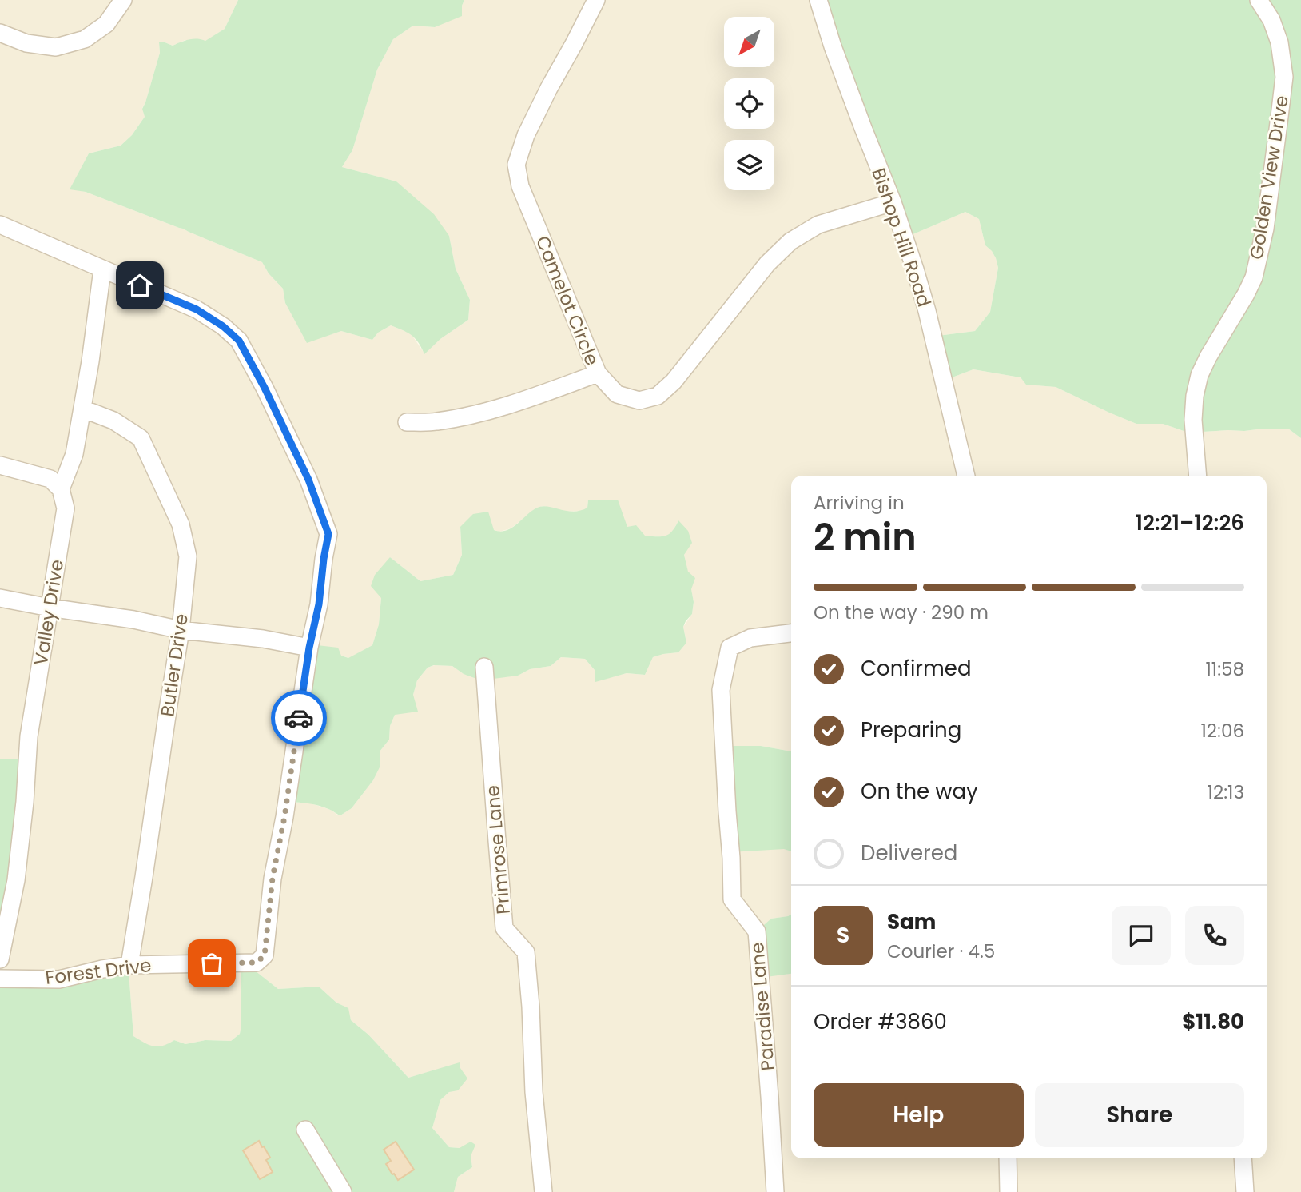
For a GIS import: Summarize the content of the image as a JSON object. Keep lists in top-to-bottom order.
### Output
{
  "streets": {
    "street": [
      "Golden View Drive",
      "Bishop Hill Road",
      "Camelot Circle",
      "Valley Drive",
      "Butler Drive",
      "Primrose Lane",
      "Forest Drive",
      "Paradise Lane"
    ]
  },
  "crossings": [
    ["Bishop Hill Road", "Camelot Circle"],
    ["Valley Drive", "Butler Drive"],
    ["Butler Drive", "Forest Drive"]
  ],
  "north": "bottom left",
  "page": {
    "heading": ["2 min", "Arriving in", "12:21–12:26"],
    "panel": [
      "Sam",
      "Courier · 4.5",
      "Order #3860",
      "$11.80"
    ],
    "bar": "On the way · 290 m",
    "list": [
      ["Confirmed", "11:58"],
      ["Preparing", "12:06"],
      ["On the way", "12:13"],
      "Delivered"
    ],
    "round": "S",
    "buttons": ["Help", "Share"]
  }
}
